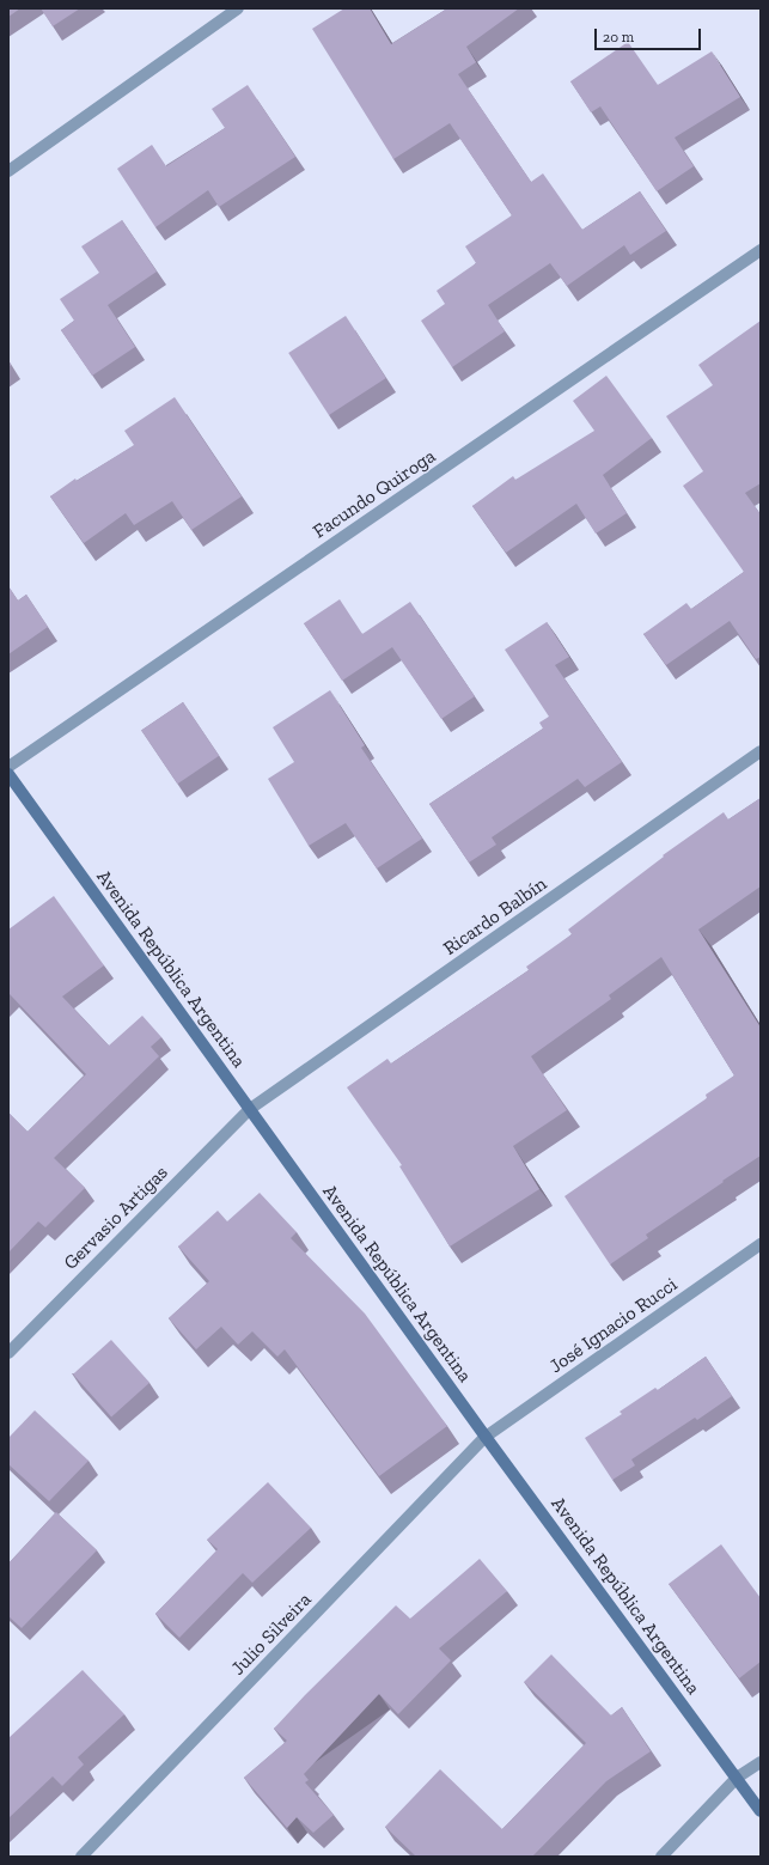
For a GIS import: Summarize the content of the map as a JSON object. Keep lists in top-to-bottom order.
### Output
{
  "streets": {
    "main road": ["Avenida República Argentina"],
    "street": [
      "Facundo Quiroga",
      "Ricardo Balbín",
      "Gervasio Artigas",
      "José Ignacio Rucci",
      "Julio Silveira"
    ]
  },
  "crossings": [
    ["Ricardo Balbín", "Avenida República Argentina"],
    ["Ricardo Balbín", "Gervasio Artigas"],
    ["Avenida República Argentina", "Gervasio Artigas"],
    ["Avenida República Argentina", "José Ignacio Rucci"],
    ["Avenida República Argentina", "Julio Silveira"],
    ["José Ignacio Rucci", "Julio Silveira"]
  ],
  "scale_bar": "20 m"
}
